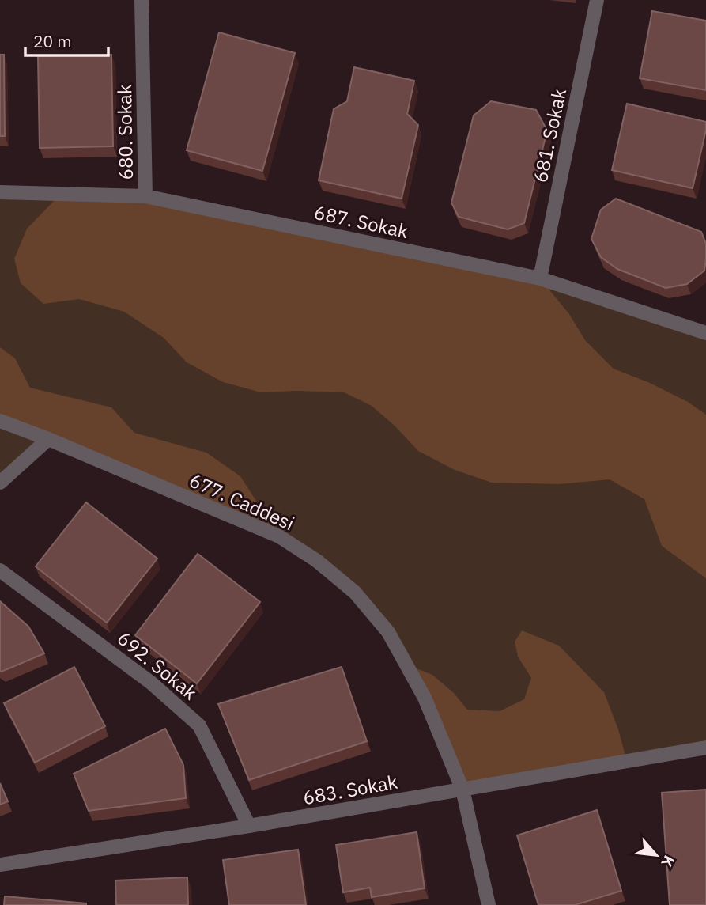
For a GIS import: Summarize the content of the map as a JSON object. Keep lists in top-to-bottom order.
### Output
{
  "streets": {
    "street": [
      "680. Sokak",
      "681. Sokak",
      "687. Sokak",
      "677. Caddesi",
      "692. Sokak",
      "683. Sokak"
    ]
  },
  "crossings": [
    ["680. Sokak", "687. Sokak"],
    ["681. Sokak", "687. Sokak"],
    ["677. Caddesi", "683. Sokak"],
    ["692. Sokak", "683. Sokak"]
  ],
  "scale_bar": "20 m",
  "north": "bottom right"
}
